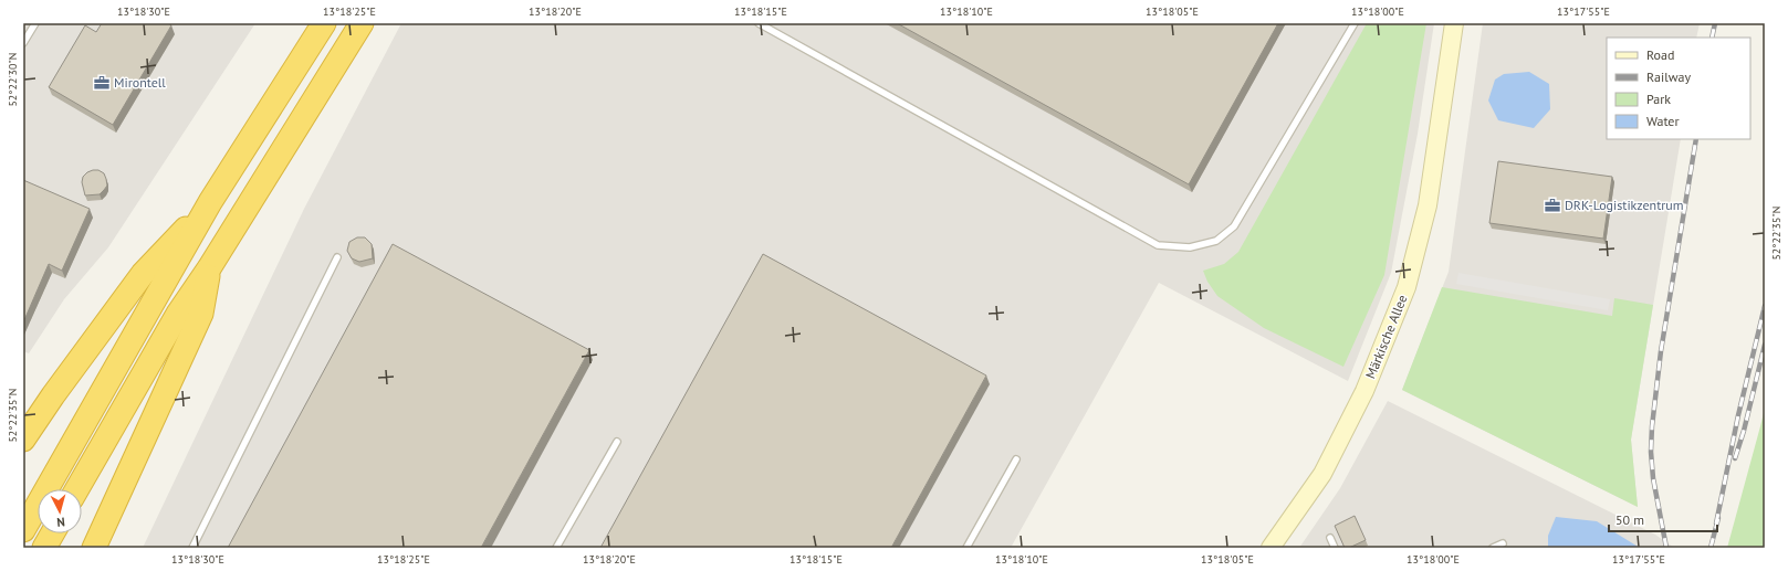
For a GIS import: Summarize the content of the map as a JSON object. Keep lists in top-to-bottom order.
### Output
{
  "streets": {
    "street": ["Märkische Allee"]
  },
  "places": {
    "office": ["Mirontell", "DRK-Logistikzentrum"]
  },
  "legend": [
    "Road",
    "Railway",
    "Park",
    "Water"
  ],
  "scale_bar": "50 m",
  "north": "bottom",
  "coordinates": [
    "13°18'30\"E",
    "13°18'25\"E",
    "13°18'20\"E",
    "13°18'15\"E",
    "13°18'10\"E",
    "13°18'05\"E",
    "13°18'00\"E",
    "13°17'55\"E",
    "52°22'30\"N",
    "52°22'35\"N"
  ]
}
